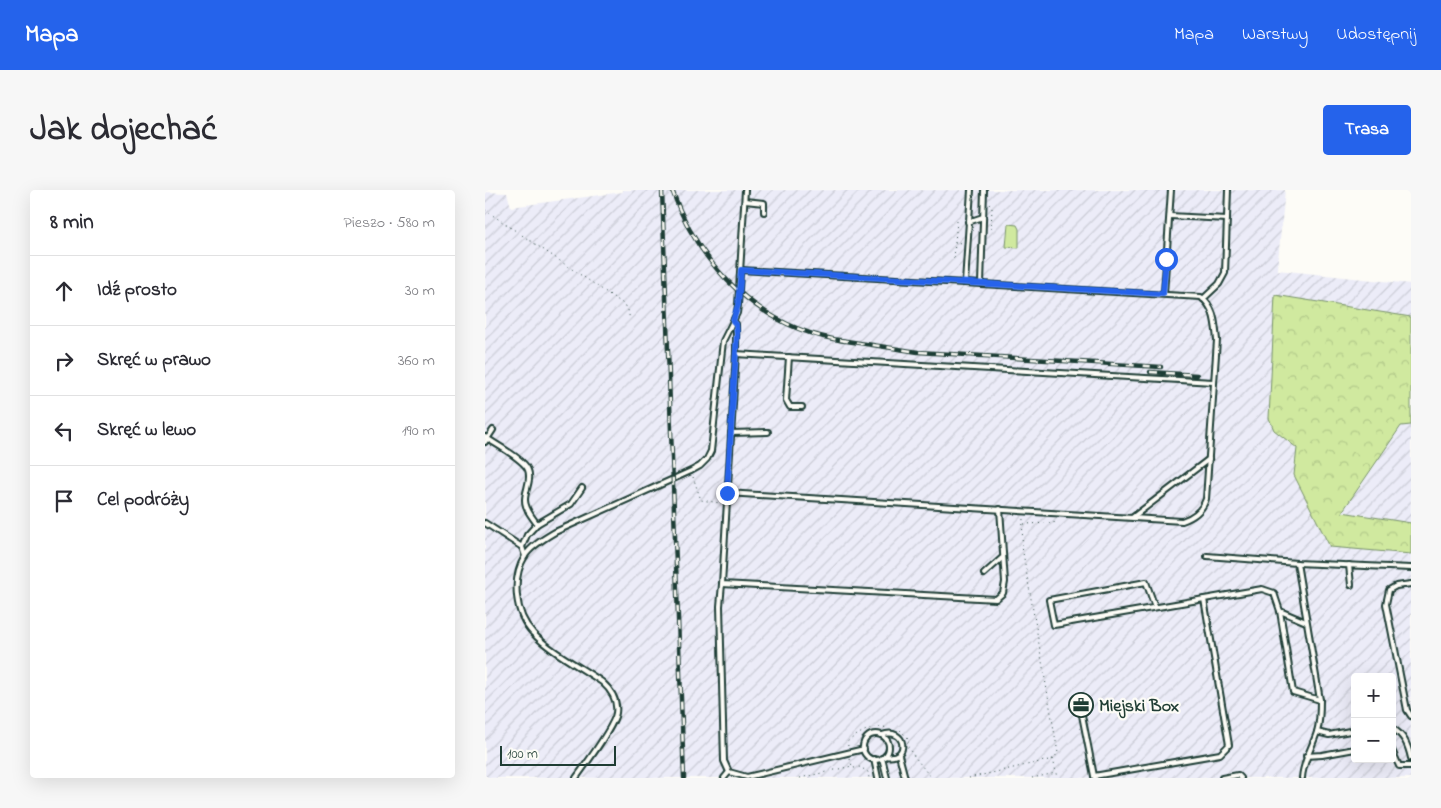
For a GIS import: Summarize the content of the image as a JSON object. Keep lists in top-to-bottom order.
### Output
{
  "places": {
    "office": ["Miejski Box"]
  },
  "scale_bar": "100 m",
  "page": {
    "header": "Mapa",
    "nav": ["Mapa", "Warstwy", "Udostępnij"],
    "title": "Jak dojechać",
    "buttons": "Trasa",
    "heading": ["8 min", "Pieszo · 580 m"],
    "list": [
      ["Idź prosto", "30 m"],
      ["Skręć w prawo", "360 m"],
      ["Skręć w lewo", "190 m"],
      "Cel podróży"
    ],
    "map_buttons": ["+", "−"],
    "scale": "100 m"
  }
}
